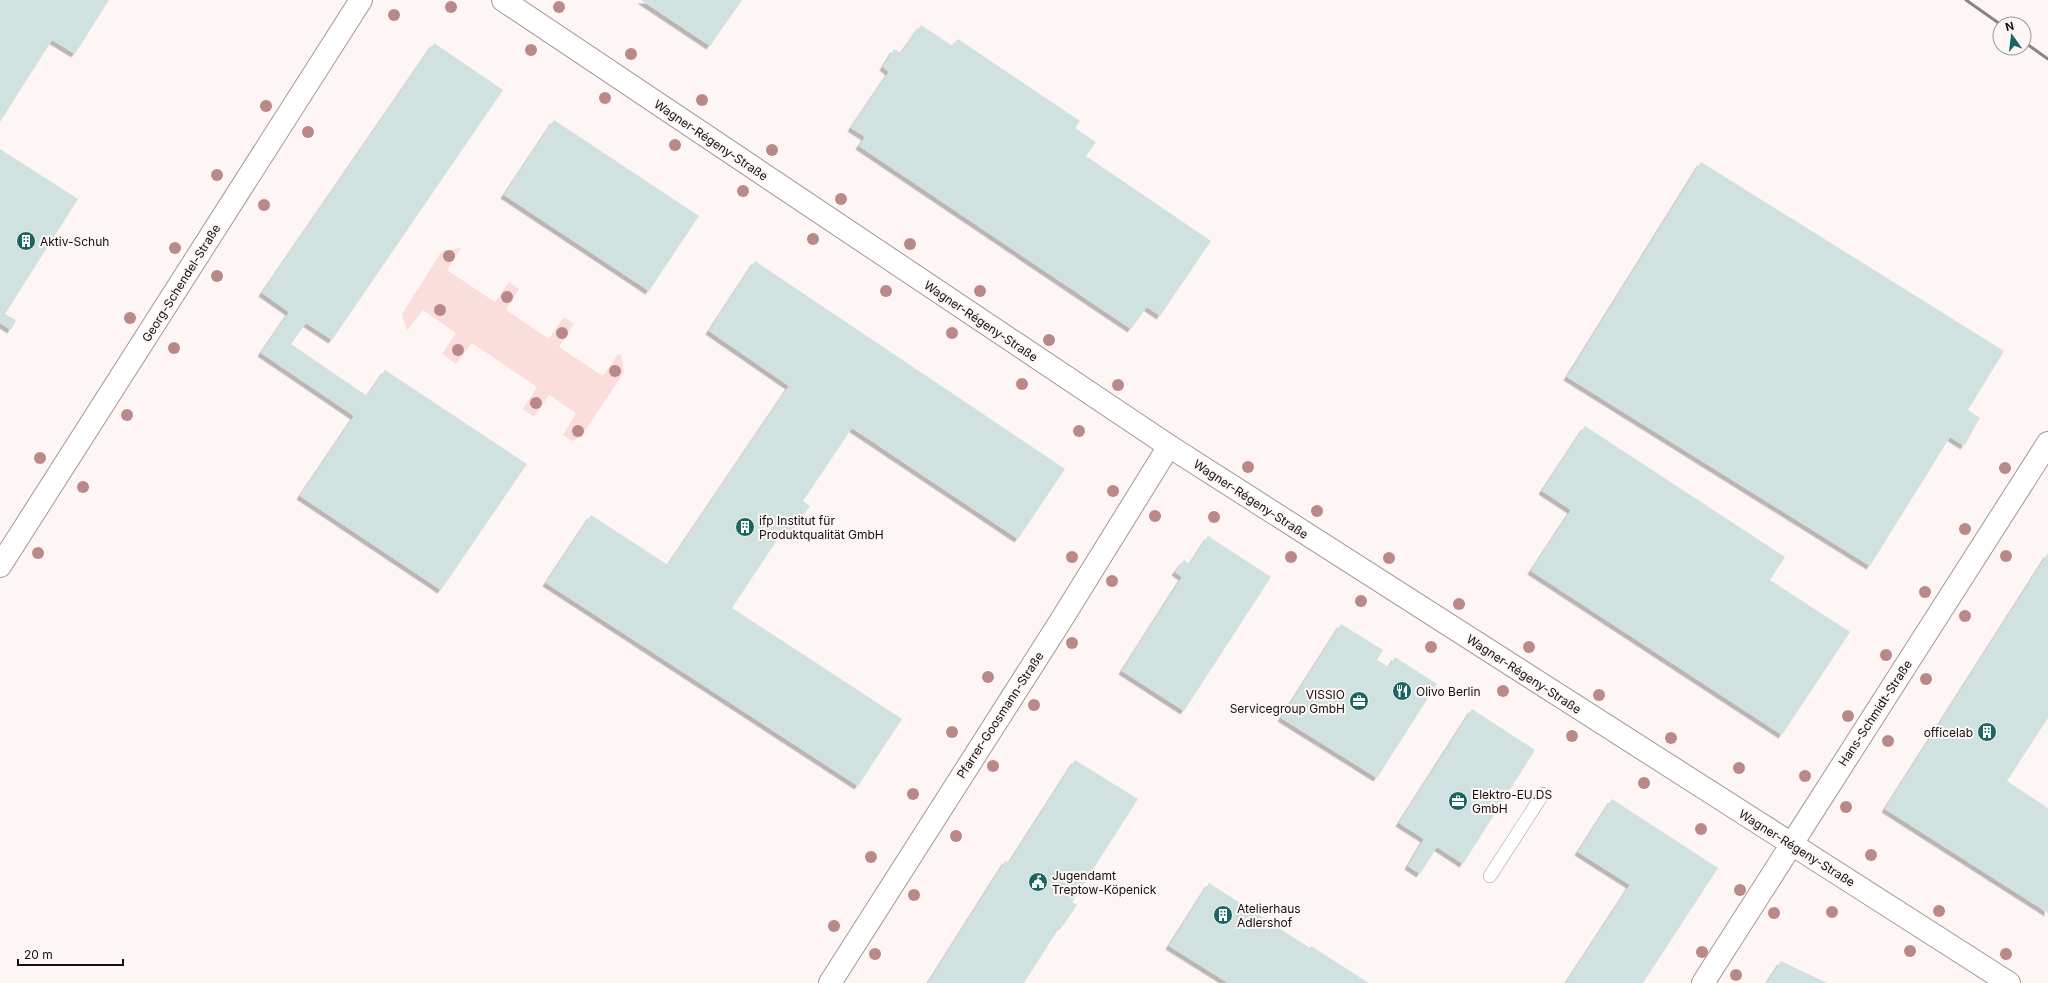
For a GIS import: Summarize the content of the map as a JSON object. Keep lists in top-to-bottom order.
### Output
{
  "streets": {
    "street": [
      "Wagner-Régeny-Straße",
      "Georg-Schendel-Straße",
      "Hans-Schmidt-Straße",
      "Pfarrer-Goosmann-Straße"
    ]
  },
  "crossings": [
    ["Wagner-Régeny-Straße", "Hans-Schmidt-Straße"],
    ["Wagner-Régeny-Straße", "Pfarrer-Goosmann-Straße"]
  ],
  "places": {
    "building": [
      "Aktiv-Schuh",
      "ifp Institut für Produktqualität GmbH",
      "officelab",
      "Atelierhaus Adlershof"
    ],
    "restaurant": ["Olivo Berlin"],
    "office": ["VISSIO Servicegroup GmbH", "Elektro-EU.DS GmbH"],
    "public building": ["Jugendamt Treptow-Köpenick"]
  },
  "scale_bar": "20 m",
  "north": "top"
}
